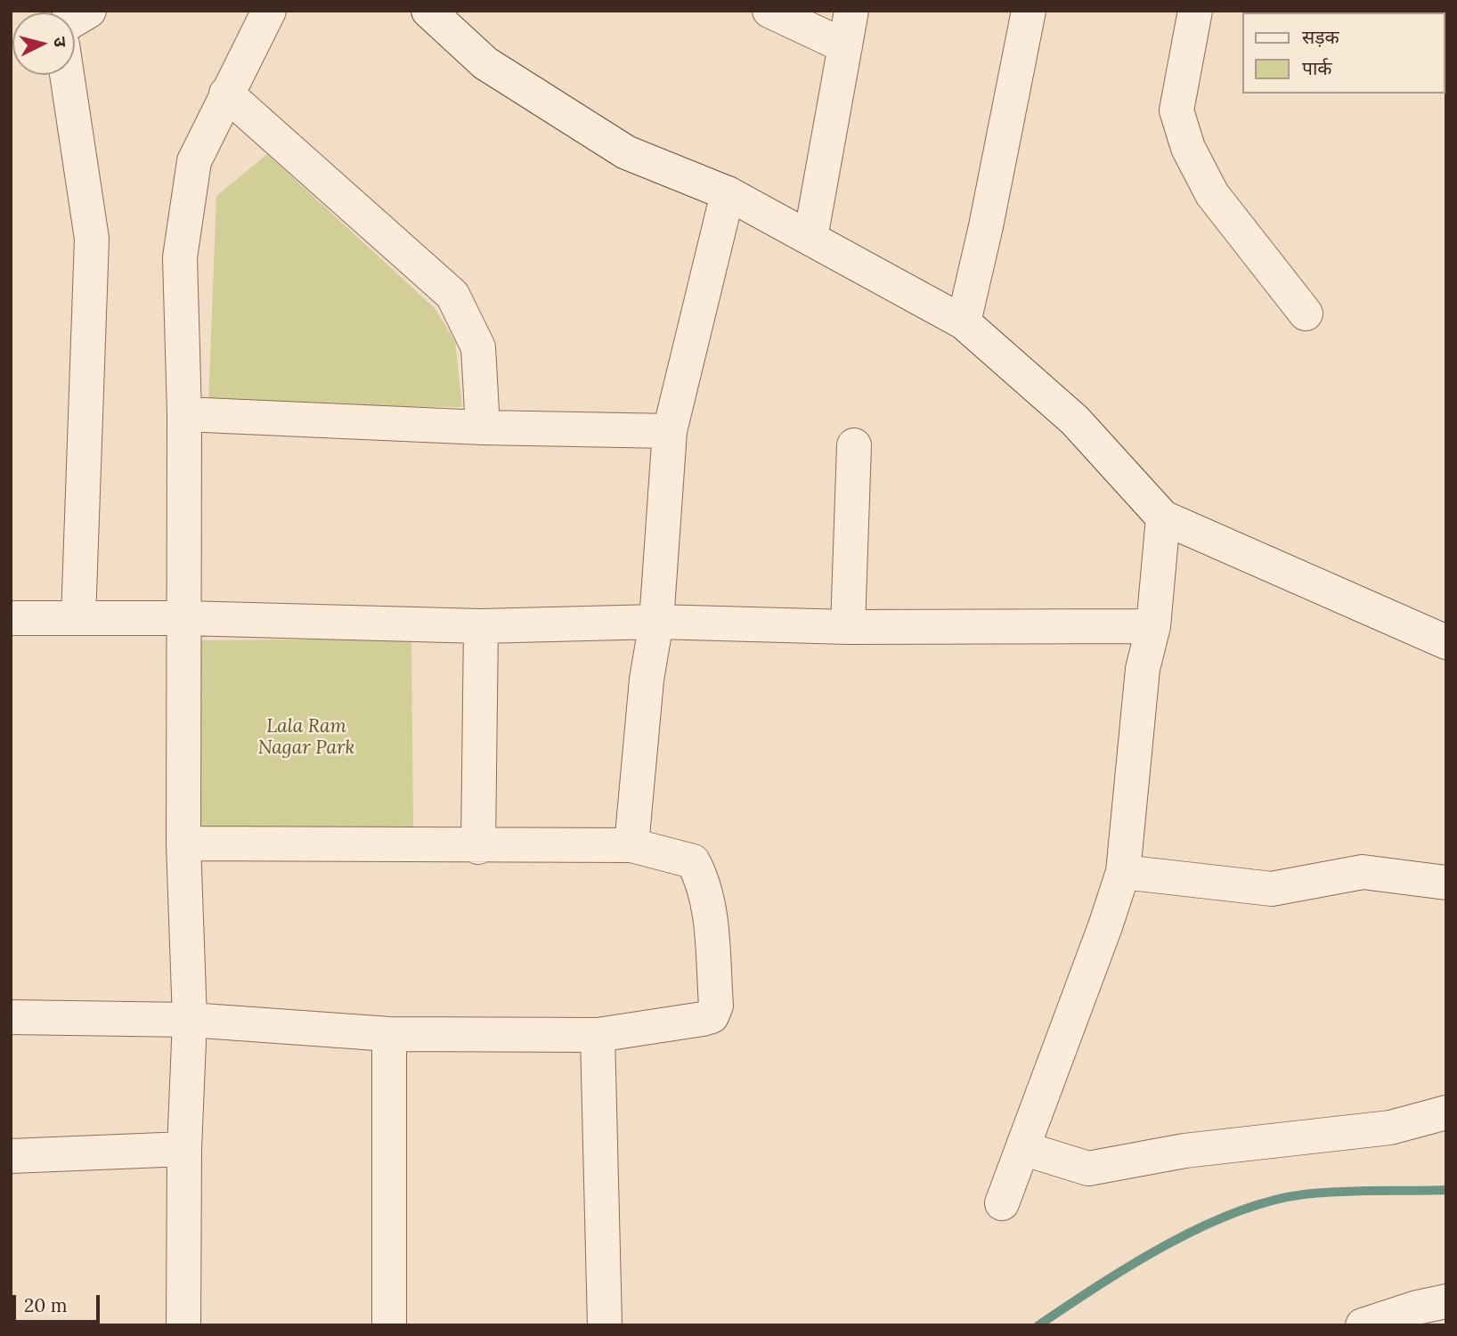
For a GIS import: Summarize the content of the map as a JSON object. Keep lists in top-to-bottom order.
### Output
{
  "parks": ["Lala Ram Nagar Park"],
  "legend": ["सड़क", "पार्क"],
  "scale_bar": "20 m",
  "north": "right"
}
